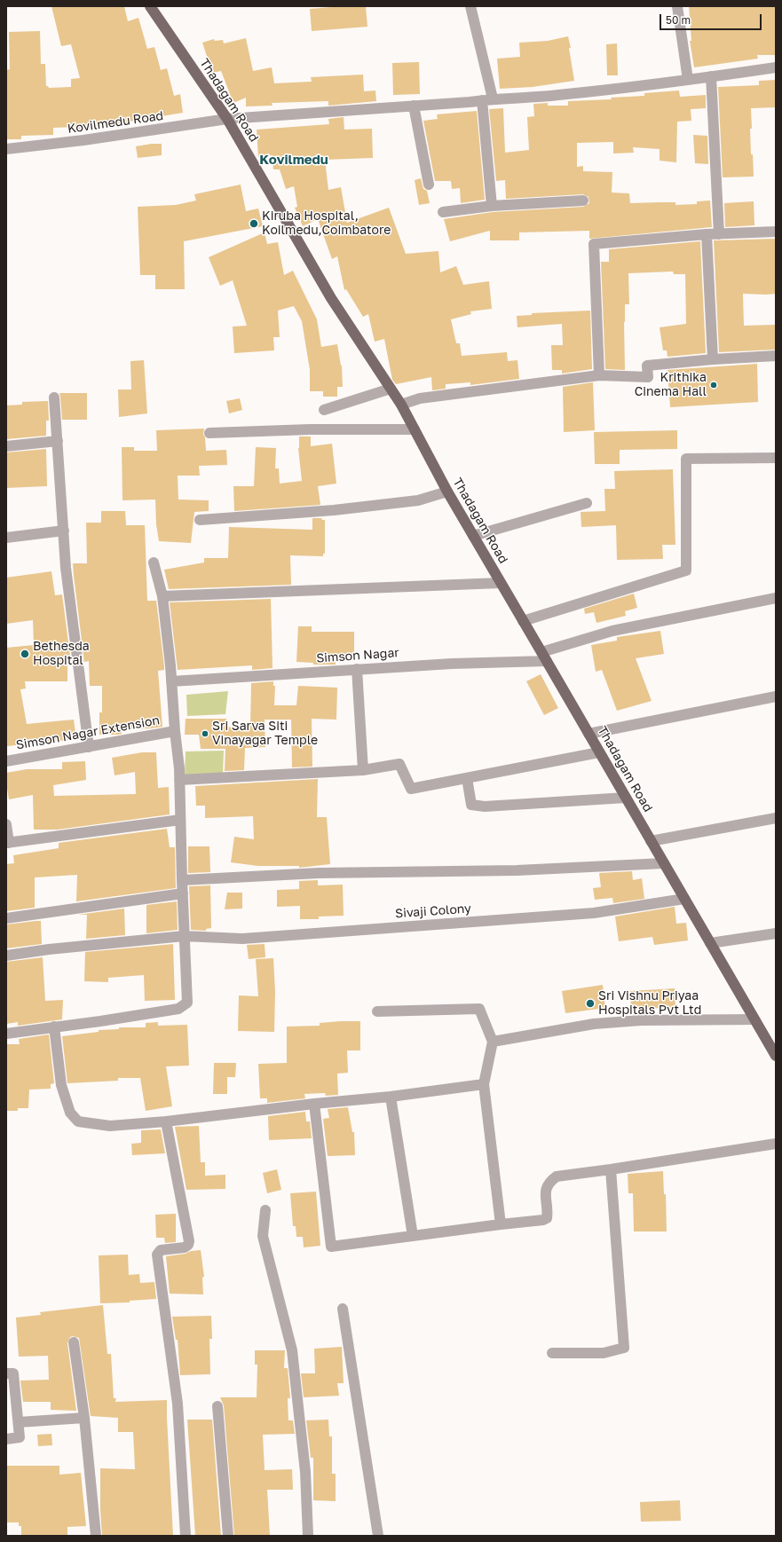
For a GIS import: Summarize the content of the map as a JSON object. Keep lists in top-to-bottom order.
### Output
{
  "streets": {
    "main road": ["Thadagam Road"],
    "street": [
      "Kovilmedu Road",
      "Simson Nagar",
      "Simson Nagar Extension",
      "Sivaji Colony"
    ]
  },
  "crossings": [
    ["Thadagam Road", "Kovilmedu Road"],
    ["Thadagam Road", "Simson Nagar"],
    ["Thadagam Road", "Sivaji Colony"]
  ],
  "districts": ["Kovilmedu"],
  "places": [
    "Kiruba Hospital, Koilmedu,Coimbatore",
    "Krithika Cinema Hall",
    "Bethesda Hospital",
    "Sri Sarva Siti Vinayagar Temple",
    "Sri Vishnu Priyaa Hospitals Pvt Ltd"
  ],
  "scale_bar": "50 m"
}
